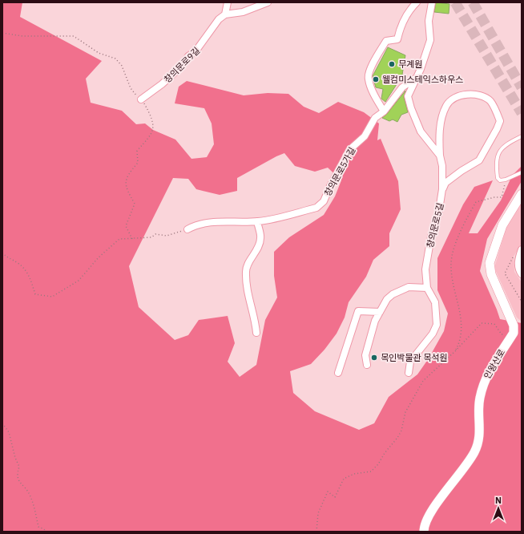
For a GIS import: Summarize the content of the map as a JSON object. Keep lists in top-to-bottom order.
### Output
{
  "streets": {
    "street": [
      "창의문로9길",
      "창의문로5가길",
      "창의문로5길",
      "인왕산로"
    ]
  },
  "crossings": [
    ["창의문로5가길", "창의문로5길"]
  ],
  "places": ["무계원", "웰컴미스테익스하우스", "목인박물관 목석원"],
  "north": "top"
}
